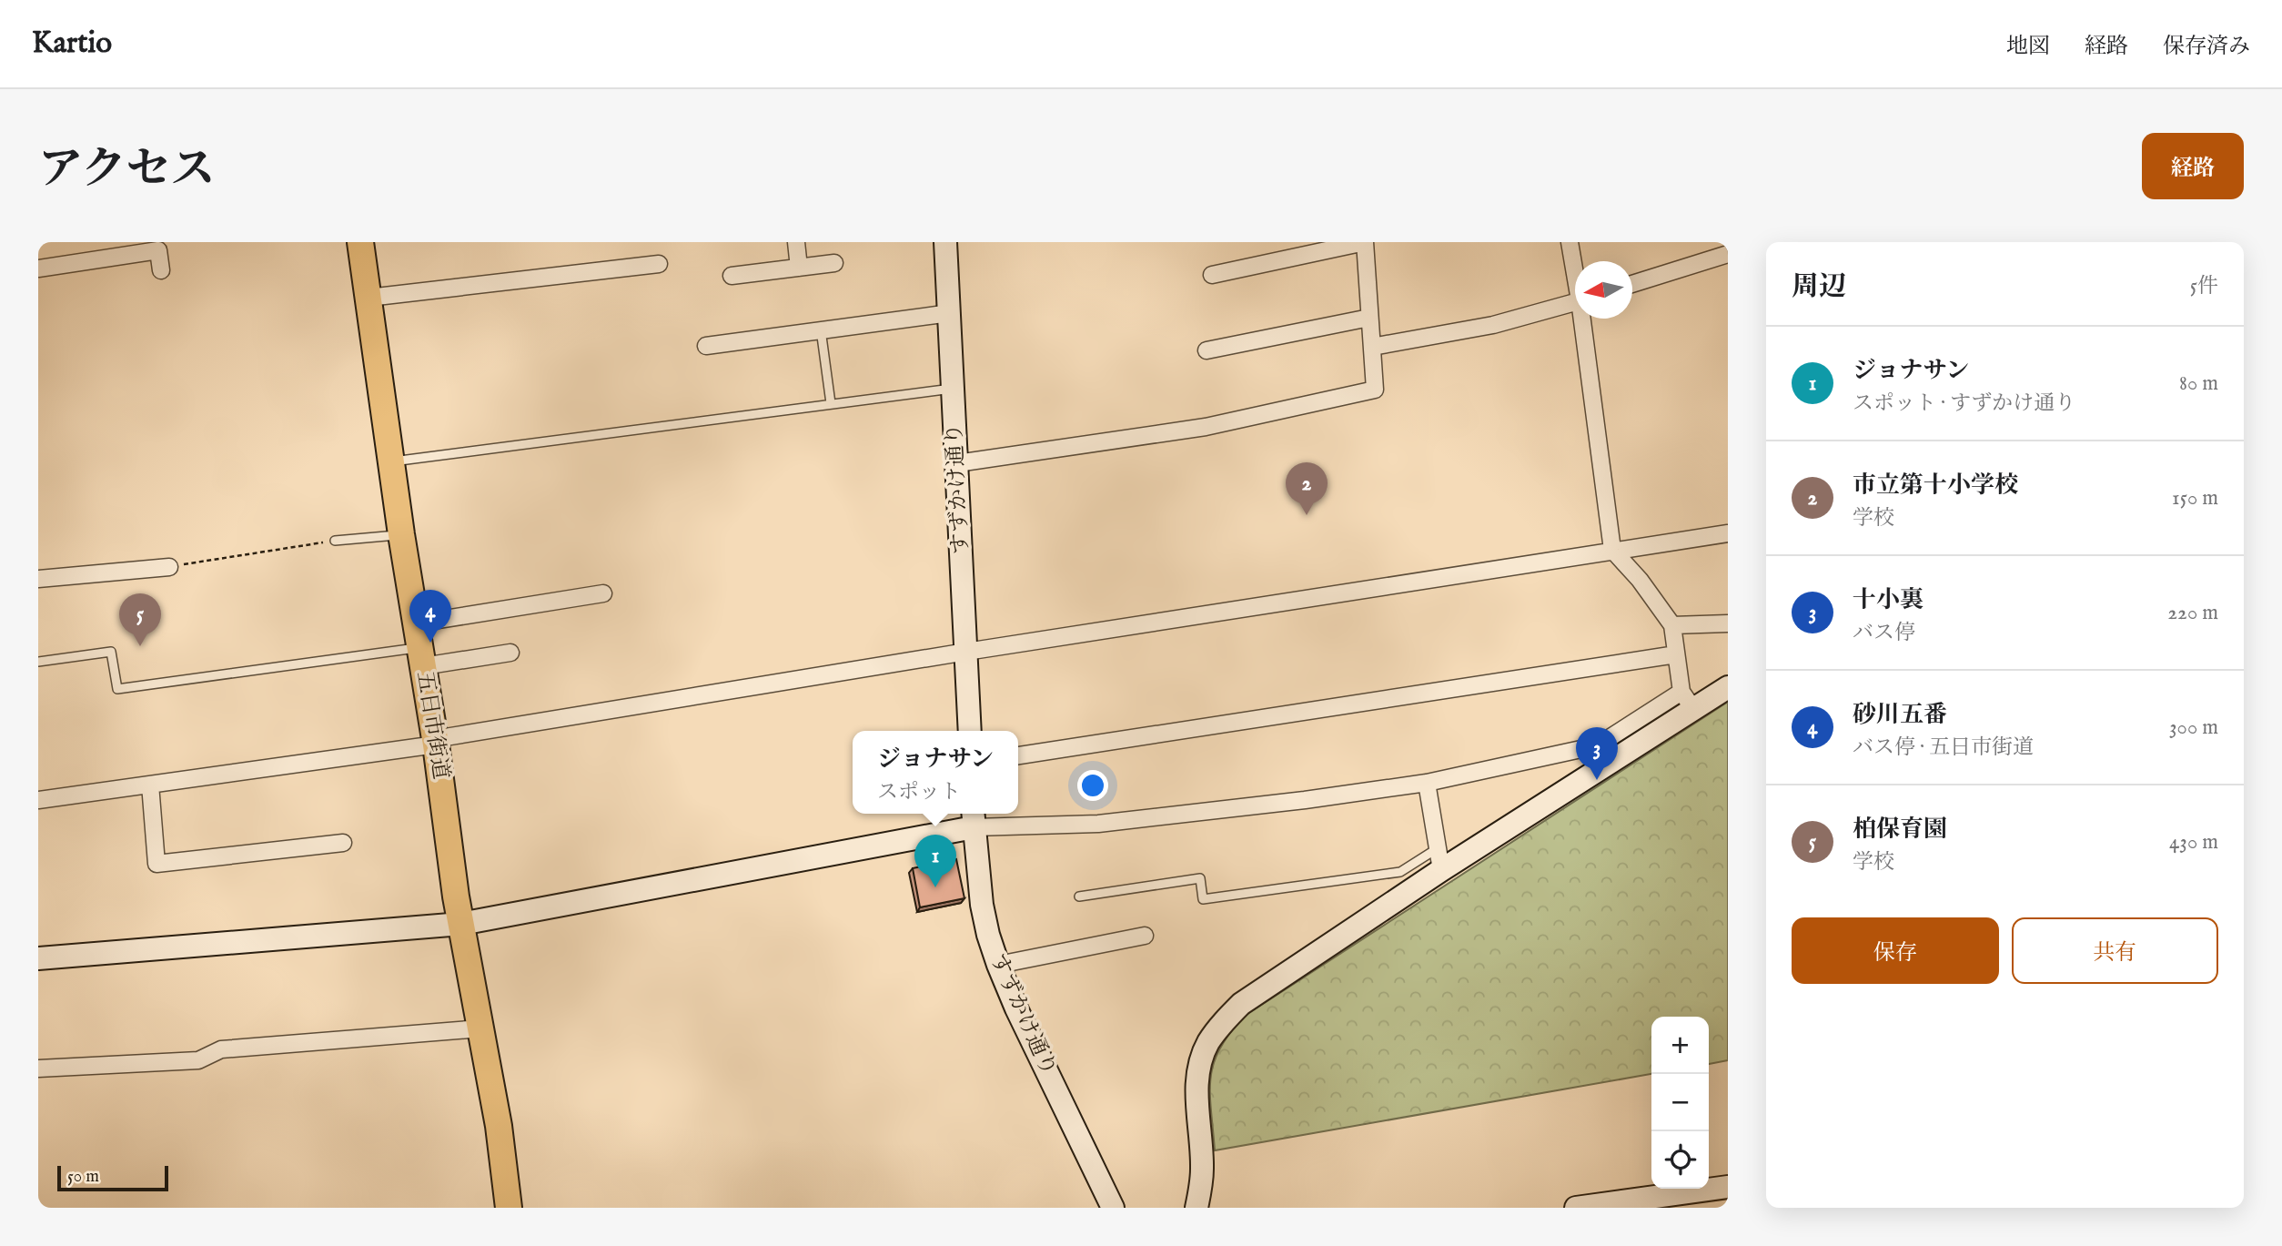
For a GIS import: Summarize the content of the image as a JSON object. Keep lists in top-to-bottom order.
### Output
{
  "streets": {
    "main road": ["五日市街道"],
    "street": ["すずかけ通り"]
  },
  "scale_bar": "50 m",
  "north": "left",
  "page": {
    "header": "Kartio",
    "nav": ["地図", "経路", "保存済み"],
    "title": "アクセス",
    "buttons": [
      "経路",
      ["保存", "共有"]
    ],
    "heading": ["周辺", "5件"],
    "list": [
      {
        "mark": "1",
        "name": "ジョナサン",
        "note": "スポット · すずかけ通り",
        "value": "80 m"
      },
      {
        "mark": "2",
        "name": "市立第十小学校",
        "note": "学校",
        "value": "150 m"
      },
      {
        "mark": "3",
        "name": "十小裏",
        "note": "バス停",
        "value": "220 m"
      },
      {
        "mark": "4",
        "name": "砂川五番",
        "note": "バス停 · 五日市街道",
        "value": "300 m"
      },
      {
        "mark": "5",
        "name": "柏保育園",
        "note": "学校",
        "value": "430 m"
      }
    ],
    "pins": [
      "2",
      "4",
      "5",
      "3",
      "1"
    ],
    "popup": ["ジョナサン", "スポット"],
    "map_buttons": ["+", "−"],
    "scale": "50 m"
  }
}
